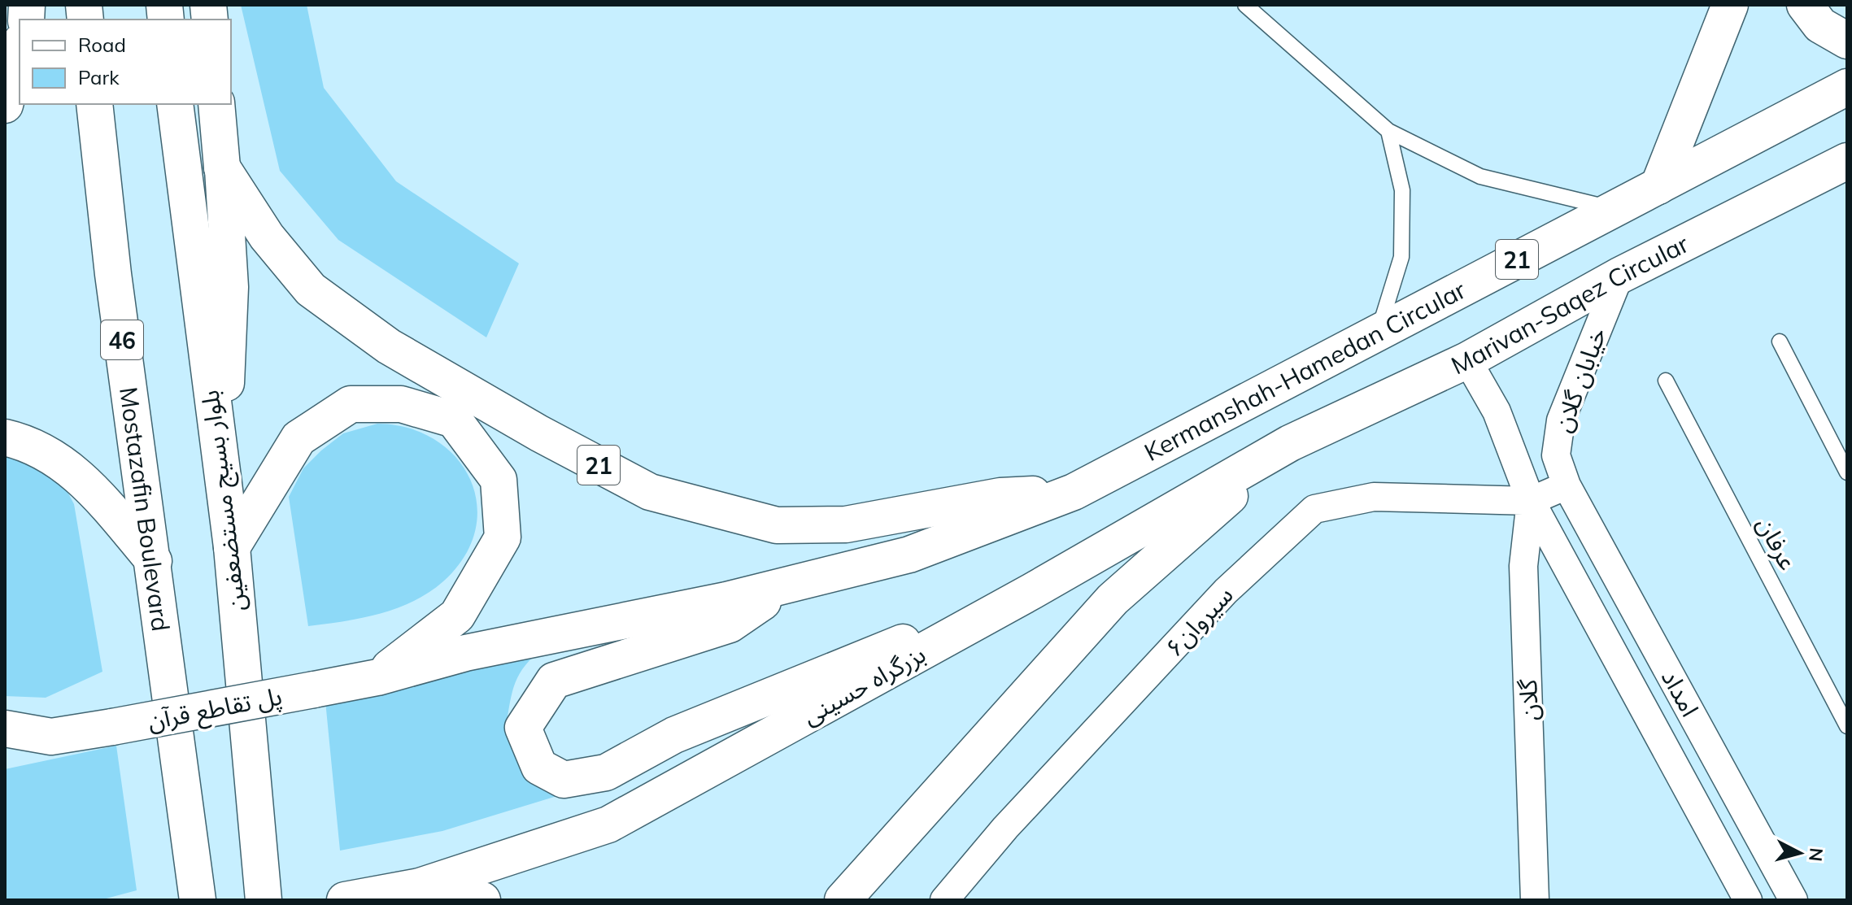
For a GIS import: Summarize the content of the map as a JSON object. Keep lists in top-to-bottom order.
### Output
{
  "streets": {
    "main road": [
      "21",
      "Marivan-Saqez Circular",
      "46",
      "Kermanshah-Hamedan Circular",
      "بلوار بسیج مستضعفین",
      "Mostazafin Boulevard",
      "بزرگراه حسینی",
      "پل تقاطع قرآن"
    ],
    "street": [
      "خیابان گلان",
      "سیروان۶",
      "امداد",
      "گلان"
    ],
    "lane": ["عرفان"]
  },
  "crossings": [
    ["21", "Marivan-Saqez Circular"],
    ["21", "Kermanshah-Hamedan Circular"],
    ["21", "بزرگراه حسینی"],
    ["21", "پل تقاطع قرآن"],
    ["Marivan-Saqez Circular", "خیابان گلان"],
    ["Marivan-Saqez Circular", "بزرگراه حسینی"],
    ["46", "Mostazafin Boulevard"],
    ["خیابان گلان", "امداد"],
    ["سیروان۶", "امداد"],
    ["سیروان۶", "گلان"],
    ["امداد", "گلان"]
  ],
  "legend": ["Road", "Park"],
  "north": "right"
}
